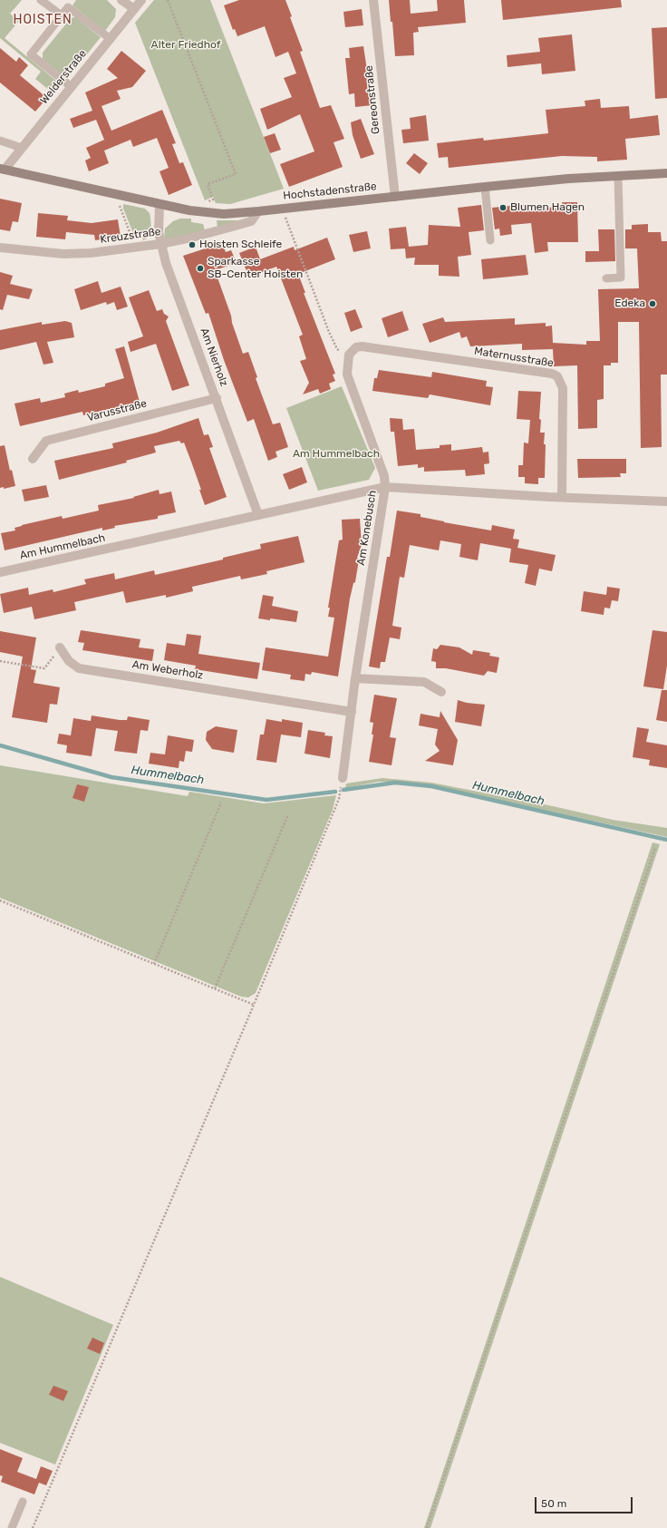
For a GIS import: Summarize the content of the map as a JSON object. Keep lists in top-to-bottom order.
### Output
{
  "streets": {
    "main road": ["Hochstadenstraße"],
    "street": [
      "Welderstraße",
      "Gereonstraße",
      "Kreuzstraße",
      "Am Nierholz",
      "Maternusstraße",
      "Varusstraße",
      "Am Konebusch",
      "Am Hummelbach",
      "Am Weberholz"
    ]
  },
  "crossings": [
    ["Welderstraße", "Hochstadenstraße"],
    ["Gereonstraße", "Hochstadenstraße"],
    ["Hochstadenstraße", "Kreuzstraße"],
    ["Hochstadenstraße", "Am Nierholz"],
    ["Kreuzstraße", "Am Nierholz"],
    ["Am Nierholz", "Varusstraße"],
    ["Am Nierholz", "Am Hummelbach"],
    ["Maternusstraße", "Am Konebusch"],
    ["Maternusstraße", "Am Hummelbach"],
    ["Am Konebusch", "Am Hummelbach"],
    ["Am Konebusch", "Am Weberholz"]
  ],
  "districts": ["HOISTEN"],
  "water": ["Hummelbach"],
  "parks": ["Alter Friedhof", "Am Hummelbach"],
  "places": [
    "Blumen Hagen",
    "Hoisten Schleife",
    "Sparkasse SB-Center Hoisten",
    "Edeka"
  ],
  "scale_bar": "50 m"
}
